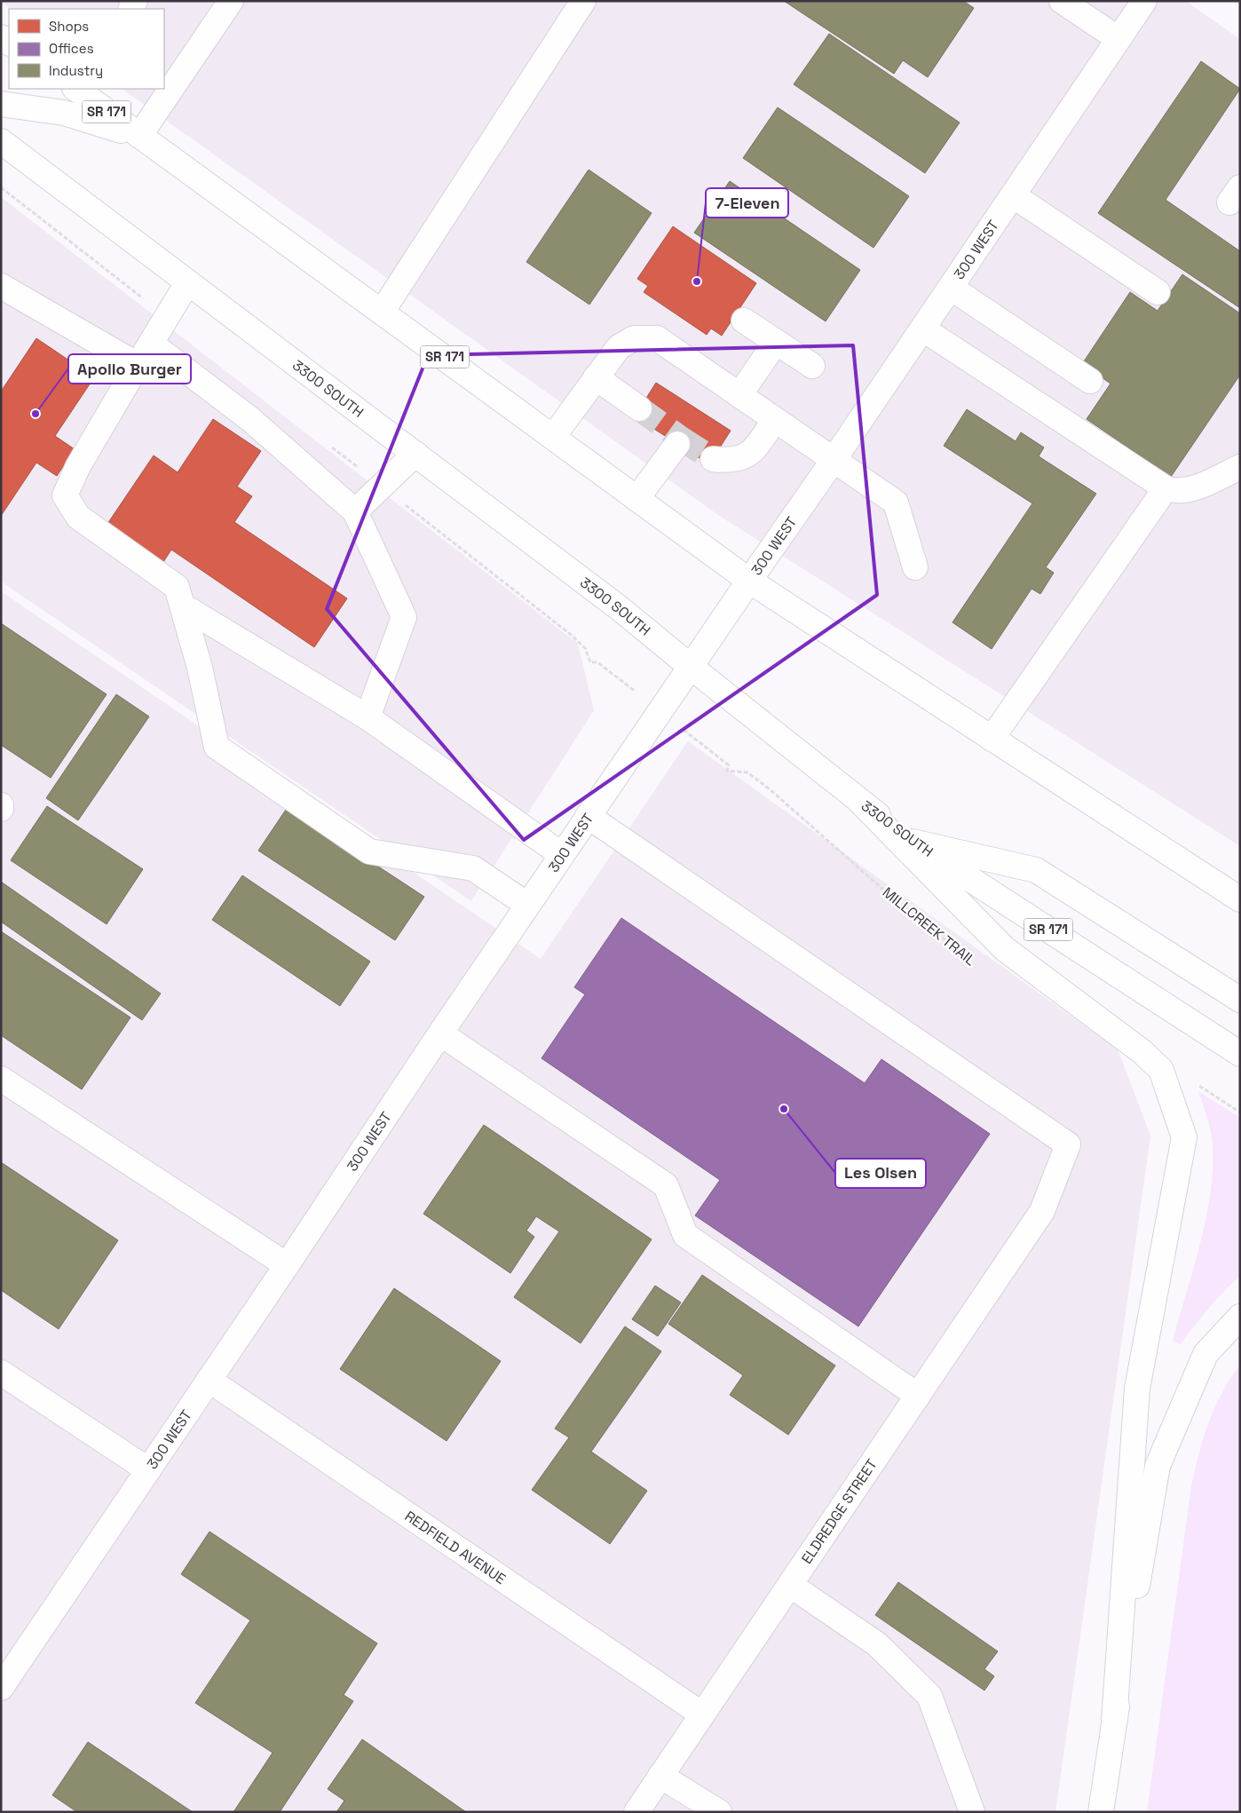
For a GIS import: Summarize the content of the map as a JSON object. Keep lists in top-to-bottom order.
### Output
{
  "streets": {
    "main road": [
      "SR 171",
      "300 WEST",
      "3300 SOUTH",
      "ELDREDGE STREET",
      "REDFIELD AVENUE"
    ],
    "path": ["MILLCREEK TRAIL"]
  },
  "crossings": [
    ["SR 171", "300 WEST"],
    ["300 WEST", "3300 SOUTH"],
    ["300 WEST", "ELDREDGE STREET"],
    ["300 WEST", "REDFIELD AVENUE"],
    ["ELDREDGE STREET", "REDFIELD AVENUE"]
  ],
  "places": ["7-Eleven", "Apollo Burger", "Les Olsen"],
  "legend": ["Shops", "Offices", "Industry"]
}
